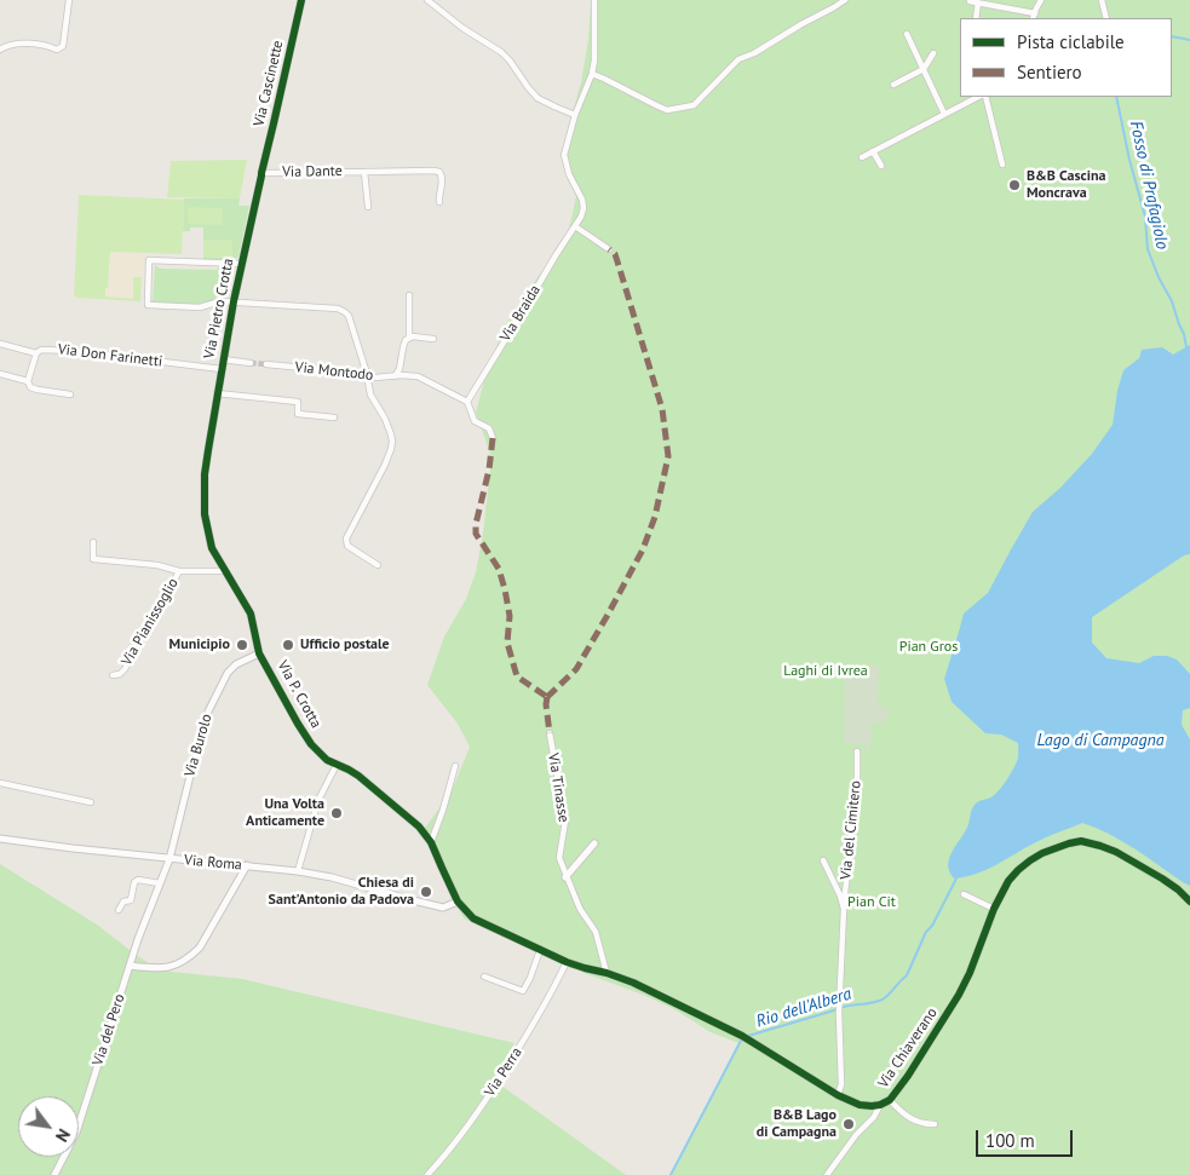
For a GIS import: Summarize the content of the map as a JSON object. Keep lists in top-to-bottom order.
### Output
{
  "streets": {
    "street": [
      "Via Cascinette",
      "Via Dante",
      "Via Pietro Crotta",
      "Via Braida",
      "Via Don Farinetti",
      "Via Montodo",
      "Via Pianissoglio",
      "Via P. Crotta",
      "Via Burolo",
      "Via Tinasse",
      "Via del Cimitero",
      "Via Roma",
      "Via del Pero",
      "Via Chiaverano",
      "Via Perra"
    ]
  },
  "crossings": [
    ["Via Cascinette", "Via Dante"],
    ["Via Cascinette", "Via Pietro Crotta"],
    ["Via Dante", "Via Pietro Crotta"],
    ["Via Pietro Crotta", "Via Don Farinetti"],
    ["Via Pietro Crotta", "Via Montodo"],
    ["Via Pietro Crotta", "Via P. Crotta"],
    ["Via Braida", "Via Montodo"],
    ["Via Pianissoglio", "Via P. Crotta"],
    ["Via P. Crotta", "Via Burolo"],
    ["Via P. Crotta", "Via Roma"],
    ["Via P. Crotta", "Via Chiaverano"],
    ["Via Burolo", "Via Roma"],
    ["Via Burolo", "Via del Pero"],
    ["Via Tinasse", "Via Chiaverano"],
    ["Via del Cimitero", "Via Chiaverano"],
    ["Via Roma", "Via del Pero"],
    ["Via Roma", "Via Chiaverano"],
    ["Via Chiaverano", "Via Perra"]
  ],
  "water": ["Fosso di Prafagiolo", "Lago di Campagna", "Rio dell'Albera"],
  "parks": ["Pian Gros", "Laghi di Ivrea", "Pian Cit"],
  "places": [
    "B&B Cascina Moncrava",
    "Municipio",
    "Ufficio postale",
    "Una Volta Anticamente",
    "Chiesa di Sant'Antonio da Padova",
    "B&B Lago di Campagna"
  ],
  "legend": ["Pista ciclabile", "Sentiero"],
  "scale_bar": "100 m",
  "north": "bottom right"
}
